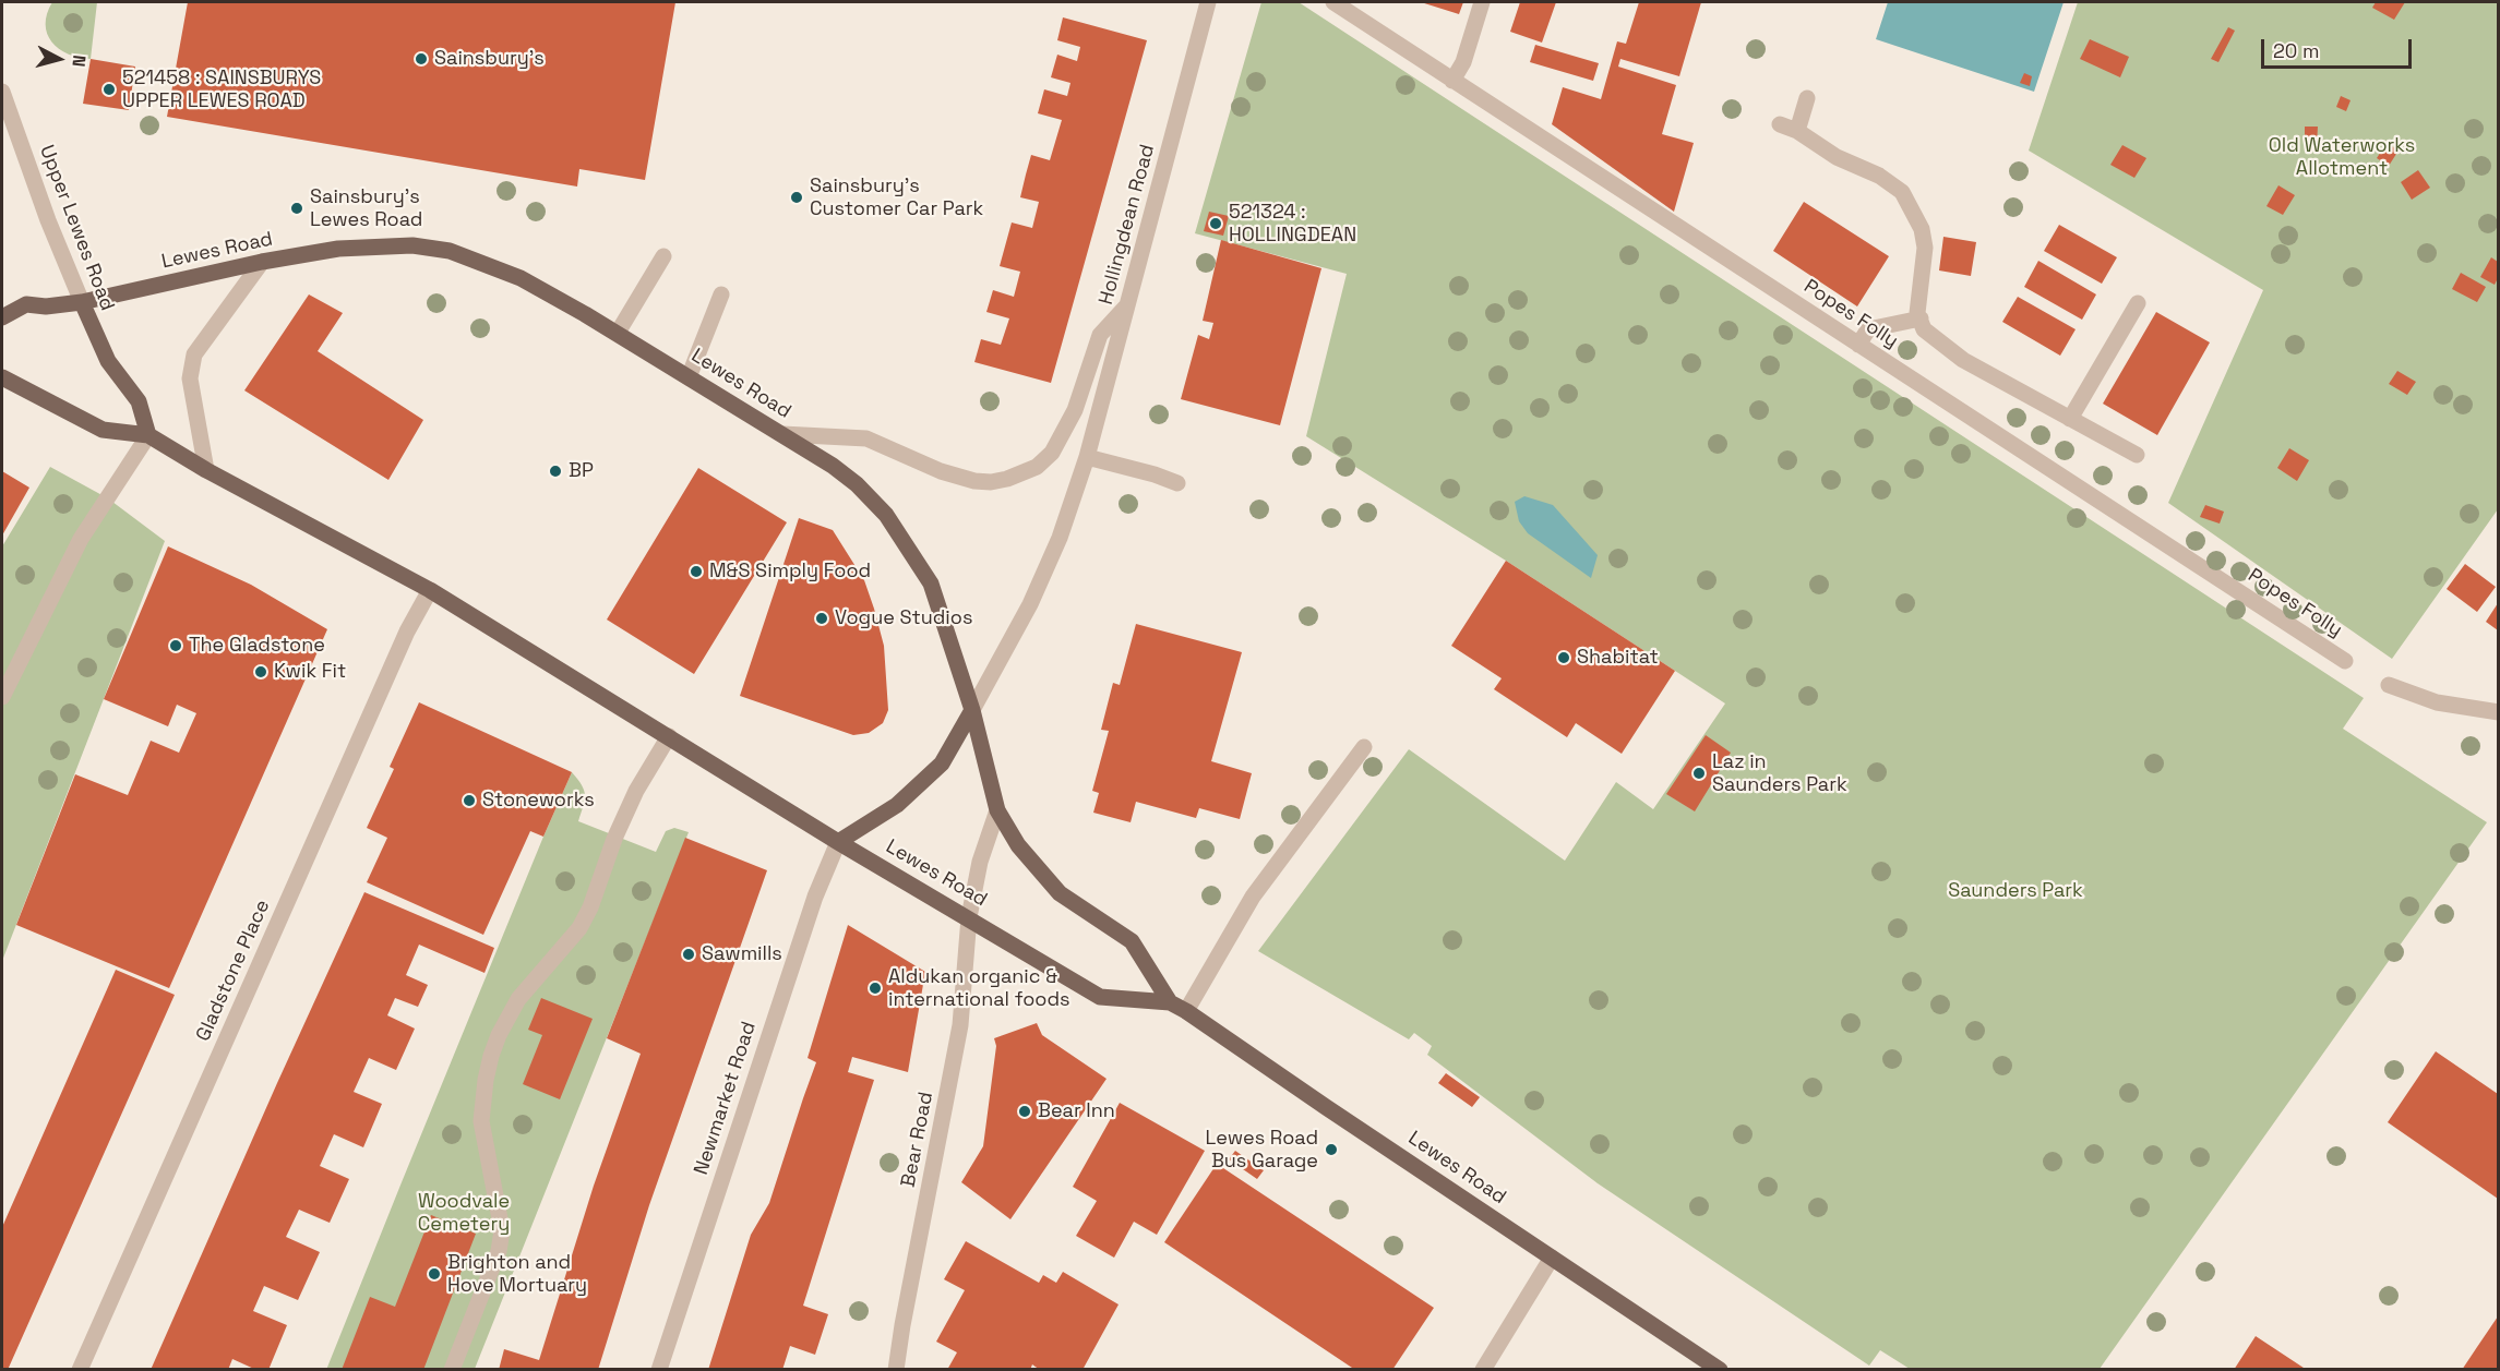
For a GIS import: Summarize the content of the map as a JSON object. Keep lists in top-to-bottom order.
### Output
{
  "streets": {
    "main road": ["Upper Lewes Road", "Lewes Road"],
    "street": [
      "Hollingdean Road",
      "Popes Folly",
      "Gladstone Place",
      "Newmarket Road",
      "Bear Road"
    ]
  },
  "crossings": [
    ["Hollingdean Road", "Lewes Road"],
    ["Upper Lewes Road", "Lewes Road"],
    ["Lewes Road", "Gladstone Place"],
    ["Lewes Road", "Newmarket Road"],
    ["Lewes Road", "Bear Road"]
  ],
  "parks": ["Old Waterworks Allotment", "Saunders Park", "Woodvale Cemetery"],
  "places": [
    "Sainsbury's",
    "521458 : SAINSBURYS UPPER LEWES ROAD",
    "Sainsbury's Customer Car Park",
    "Sainsbury's Lewes Road",
    "521324 : HOLLINGDEAN",
    "BP",
    "M&S Simply Food",
    "Vogue Studios",
    "The Gladstone",
    "Shabitat",
    "Kwik Fit",
    "Laz in Saunders Park",
    "Stoneworks",
    "Sawmills",
    "Aldukan organic & international foods",
    "Bear Inn",
    "Lewes Road Bus Garage",
    "Brighton and Hove Mortuary"
  ],
  "scale_bar": "20 m",
  "north": "right"
}
